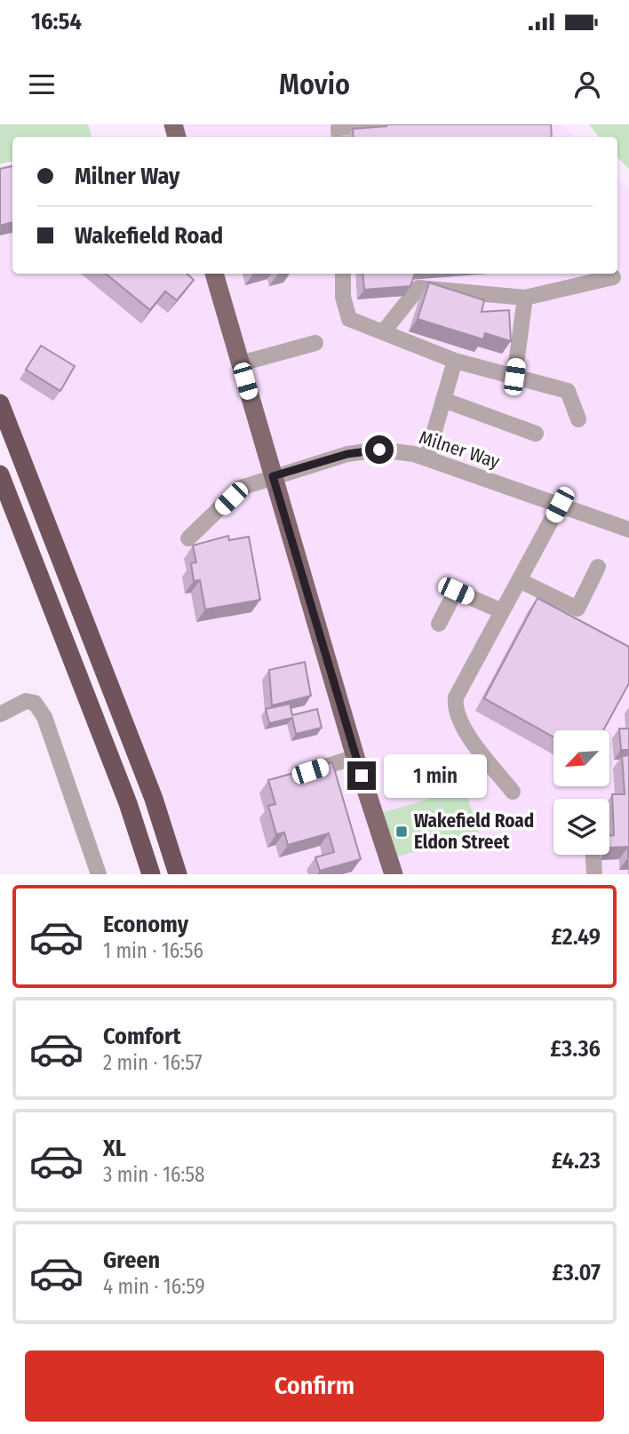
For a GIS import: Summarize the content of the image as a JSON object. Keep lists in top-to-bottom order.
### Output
{
  "streets": {
    "street": ["Milner Way"]
  },
  "places": {
    "transit": ["Wakefield Road Eldon Street"]
  },
  "north": "bottom left",
  "page": {
    "status": "16:54",
    "header": "Movio",
    "banner": ["Milner Way", "Wakefield Road"],
    "bubble": "1 min",
    "list": [
      {
        "name": "Economy",
        "note": "1 min · 16:56",
        "value": "£2.49"
      },
      {
        "name": "Comfort",
        "note": "2 min · 16:57",
        "value": "£3.36"
      },
      {
        "name": "XL",
        "note": "3 min · 16:58",
        "value": "£4.23"
      },
      {
        "name": "Green",
        "note": "4 min · 16:59",
        "value": "£3.07"
      }
    ],
    "buttons": "Confirm"
  }
}
